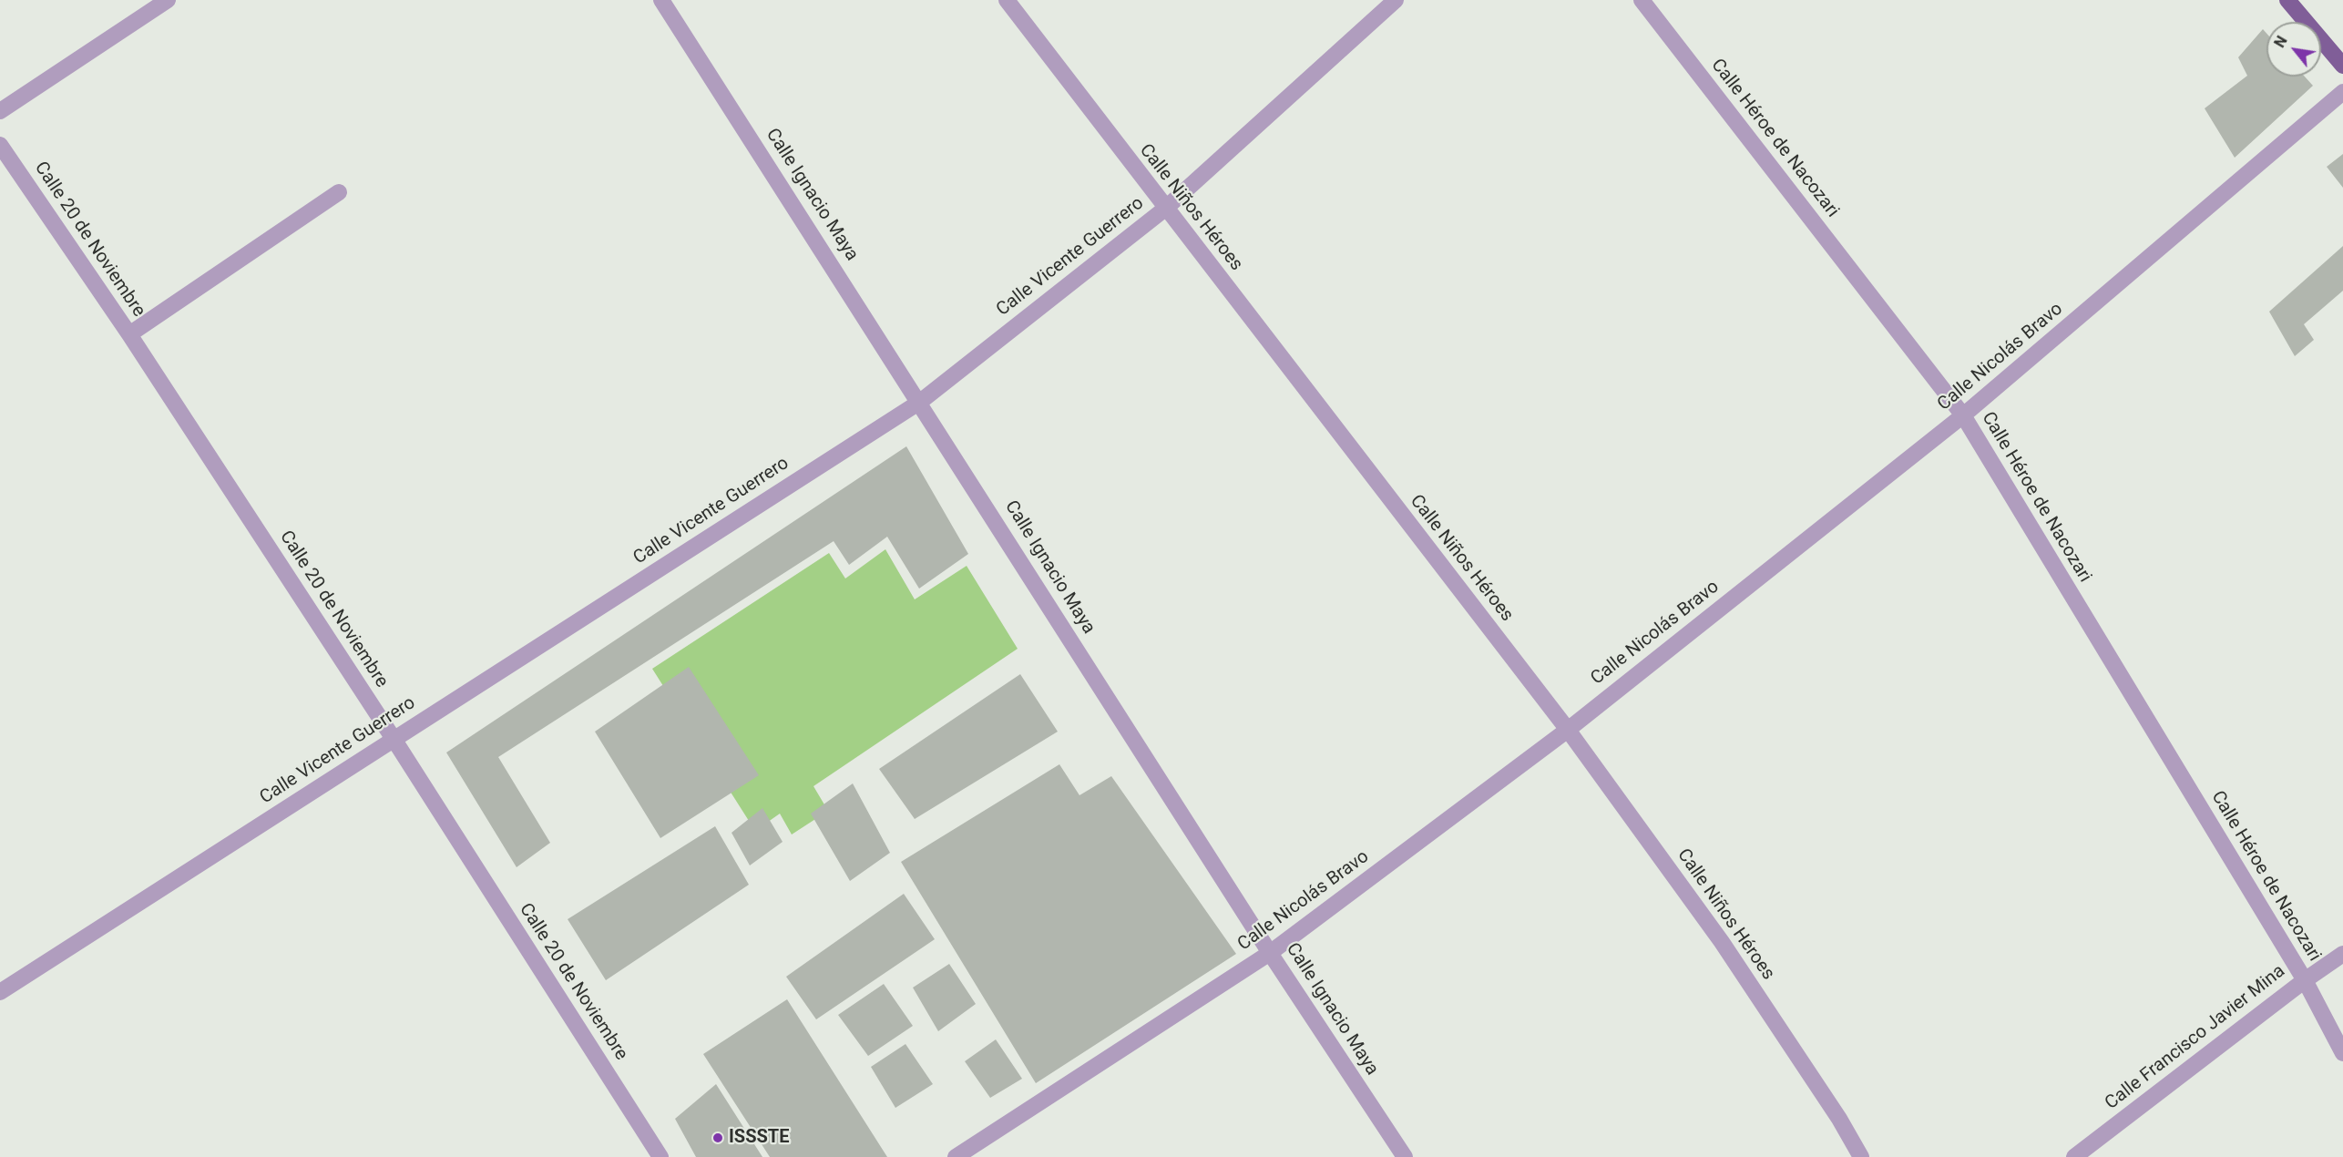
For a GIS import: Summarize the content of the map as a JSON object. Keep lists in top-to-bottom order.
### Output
{
  "streets": {
    "street": [
      "Calle Héroe de Nacozari",
      "Calle Ignacio Maya",
      "Calle Niños Héroes",
      "Calle 20 de Noviembre",
      "Calle Vicente Guerrero",
      "Calle Nicolás Bravo",
      "Calle Francisco Javier Mina"
    ]
  },
  "crossings": [
    ["Calle Héroe de Nacozari", "Calle Nicolás Bravo"],
    ["Calle Héroe de Nacozari", "Calle Francisco Javier Mina"],
    ["Calle Ignacio Maya", "Calle Vicente Guerrero"],
    ["Calle Ignacio Maya", "Calle Nicolás Bravo"],
    ["Calle Niños Héroes", "Calle Vicente Guerrero"],
    ["Calle Niños Héroes", "Calle Nicolás Bravo"],
    ["Calle 20 de Noviembre", "Calle Vicente Guerrero"]
  ],
  "places": ["ISSSTE"],
  "north": "top left"
}
